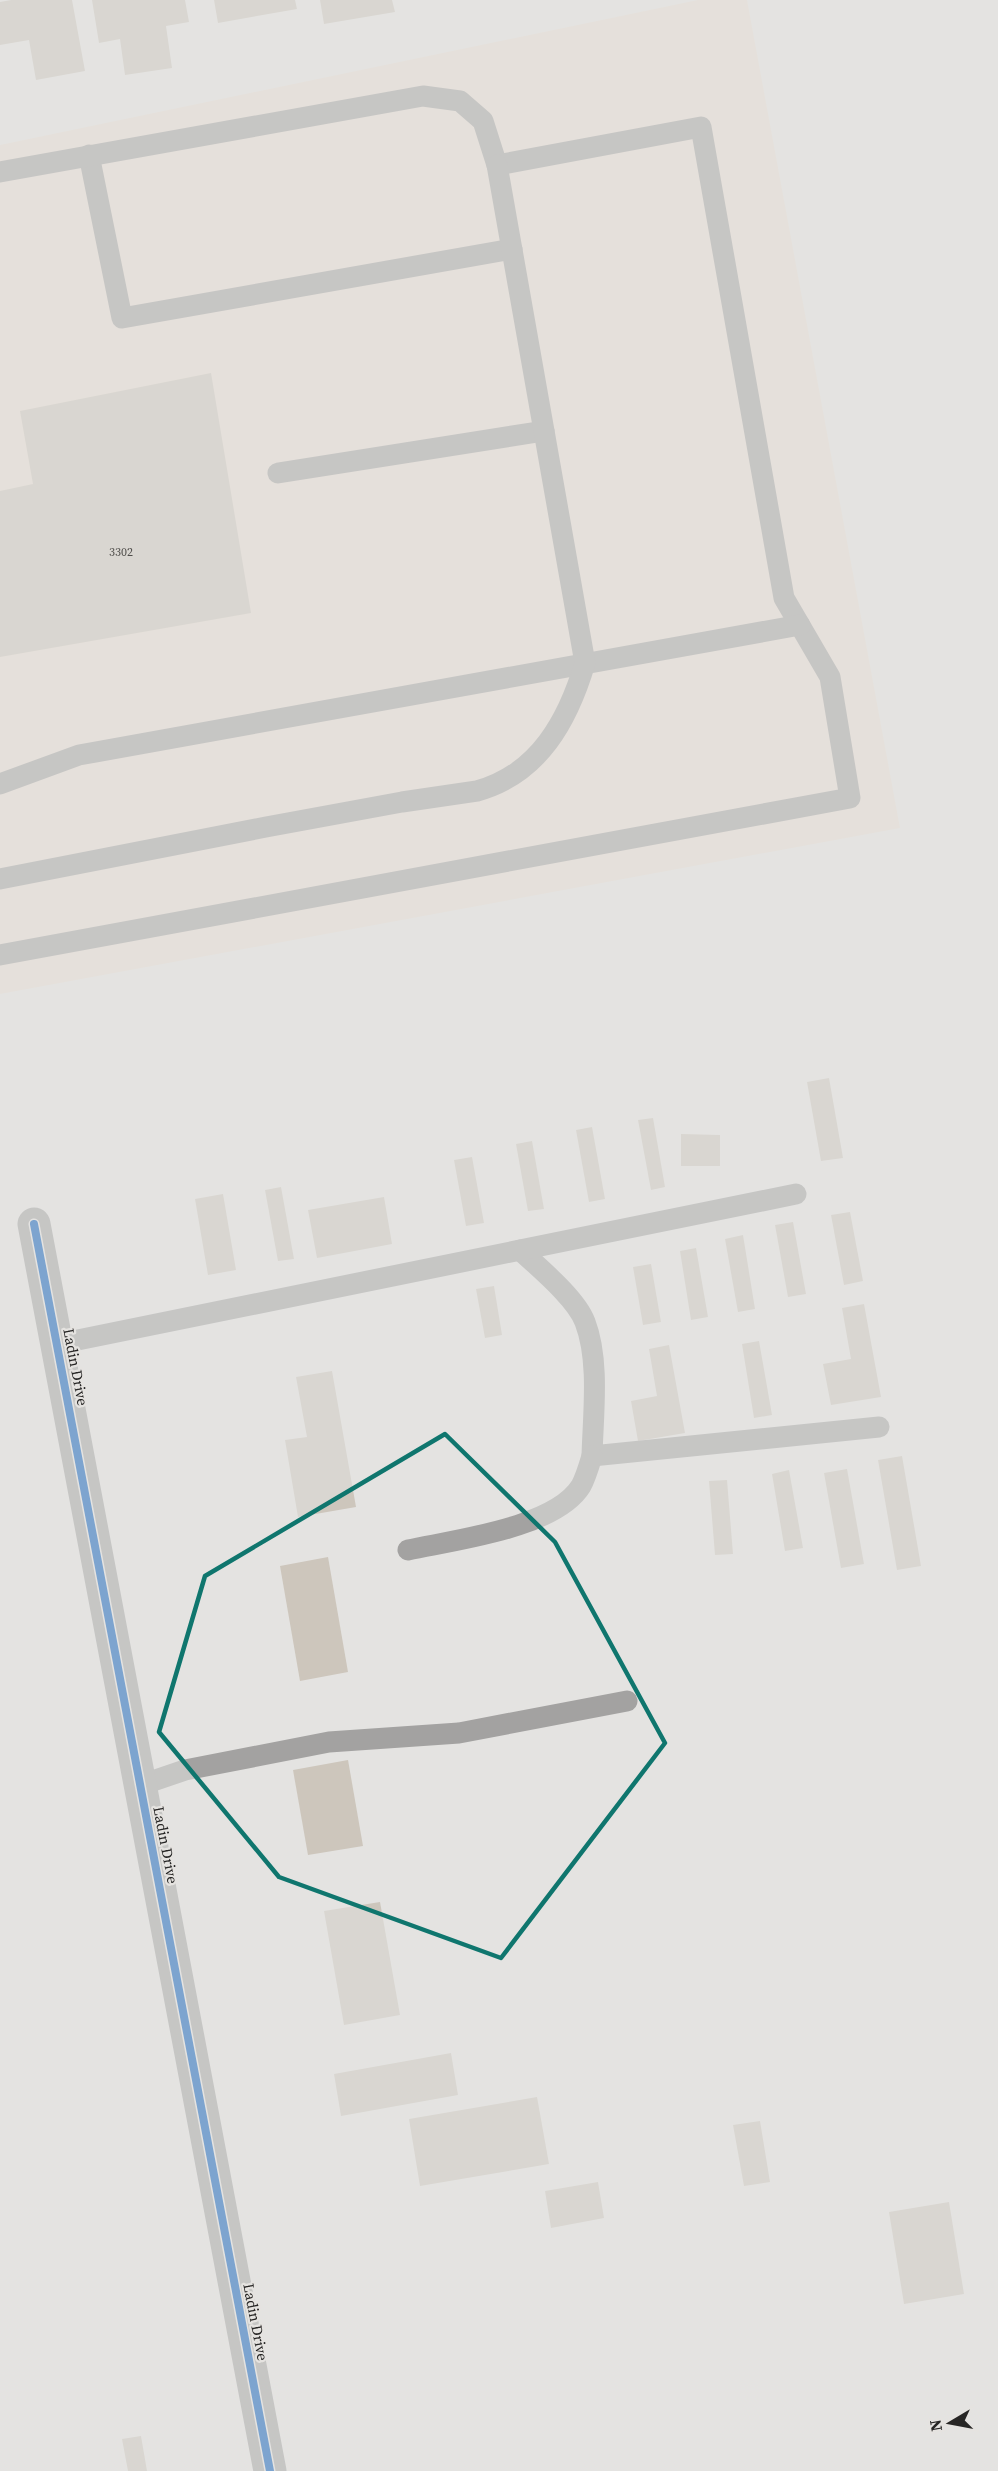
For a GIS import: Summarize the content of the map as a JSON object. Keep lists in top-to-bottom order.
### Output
{
  "streets": {
    "street": ["Ladin Drive"]
  },
  "house_numbers": ["3302"],
  "north": "left"
}
